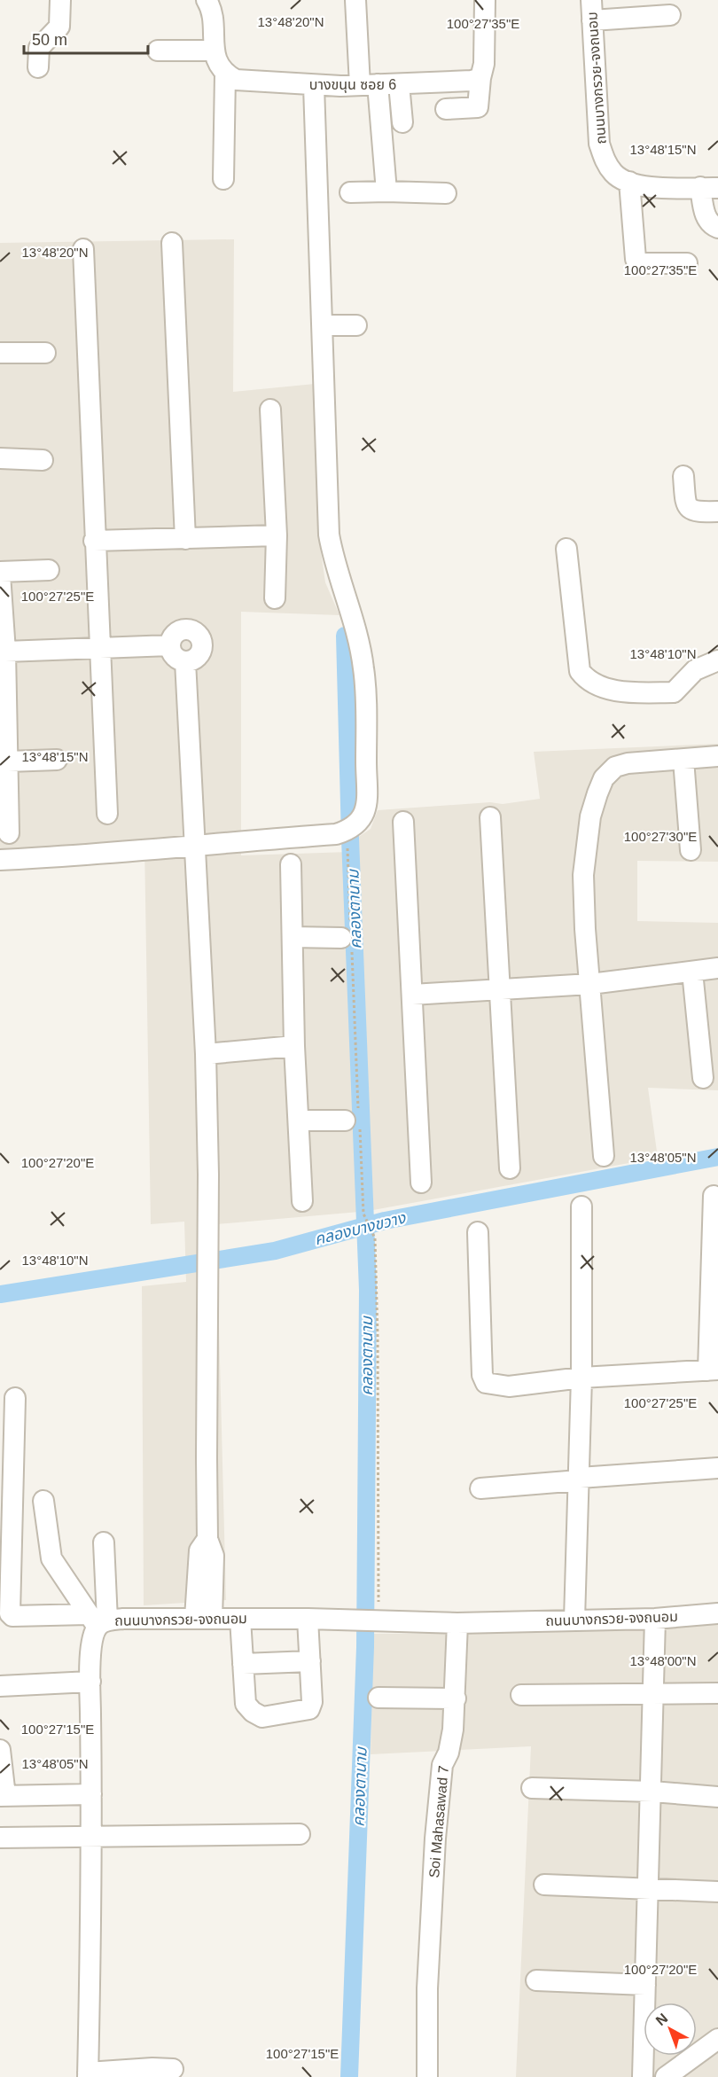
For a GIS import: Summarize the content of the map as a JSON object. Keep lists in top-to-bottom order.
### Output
{
  "streets": {
    "street": ["ถนนบางกรวย-จงถนอม", "บางขนุน ซอย 6", "Soi Mahasawad 7"]
  },
  "crossings": [
    ["ถนนบางกรวย-จงถนอม", "Soi Mahasawad 7"]
  ],
  "water": ["คลองตานาม", "คลองบางขวาง"],
  "scale_bar": "50 m",
  "north": "top left",
  "coordinates": [
    "13°48'20\"N",
    "100°27'35\"E",
    "13°48'15\"N",
    "100°27'25\"E",
    "13°48'10\"N",
    "100°27'30\"E",
    "13°48'05\"N",
    "100°27'20\"E",
    "13°48'00\"N",
    "100°27'15\"E"
  ]
}
